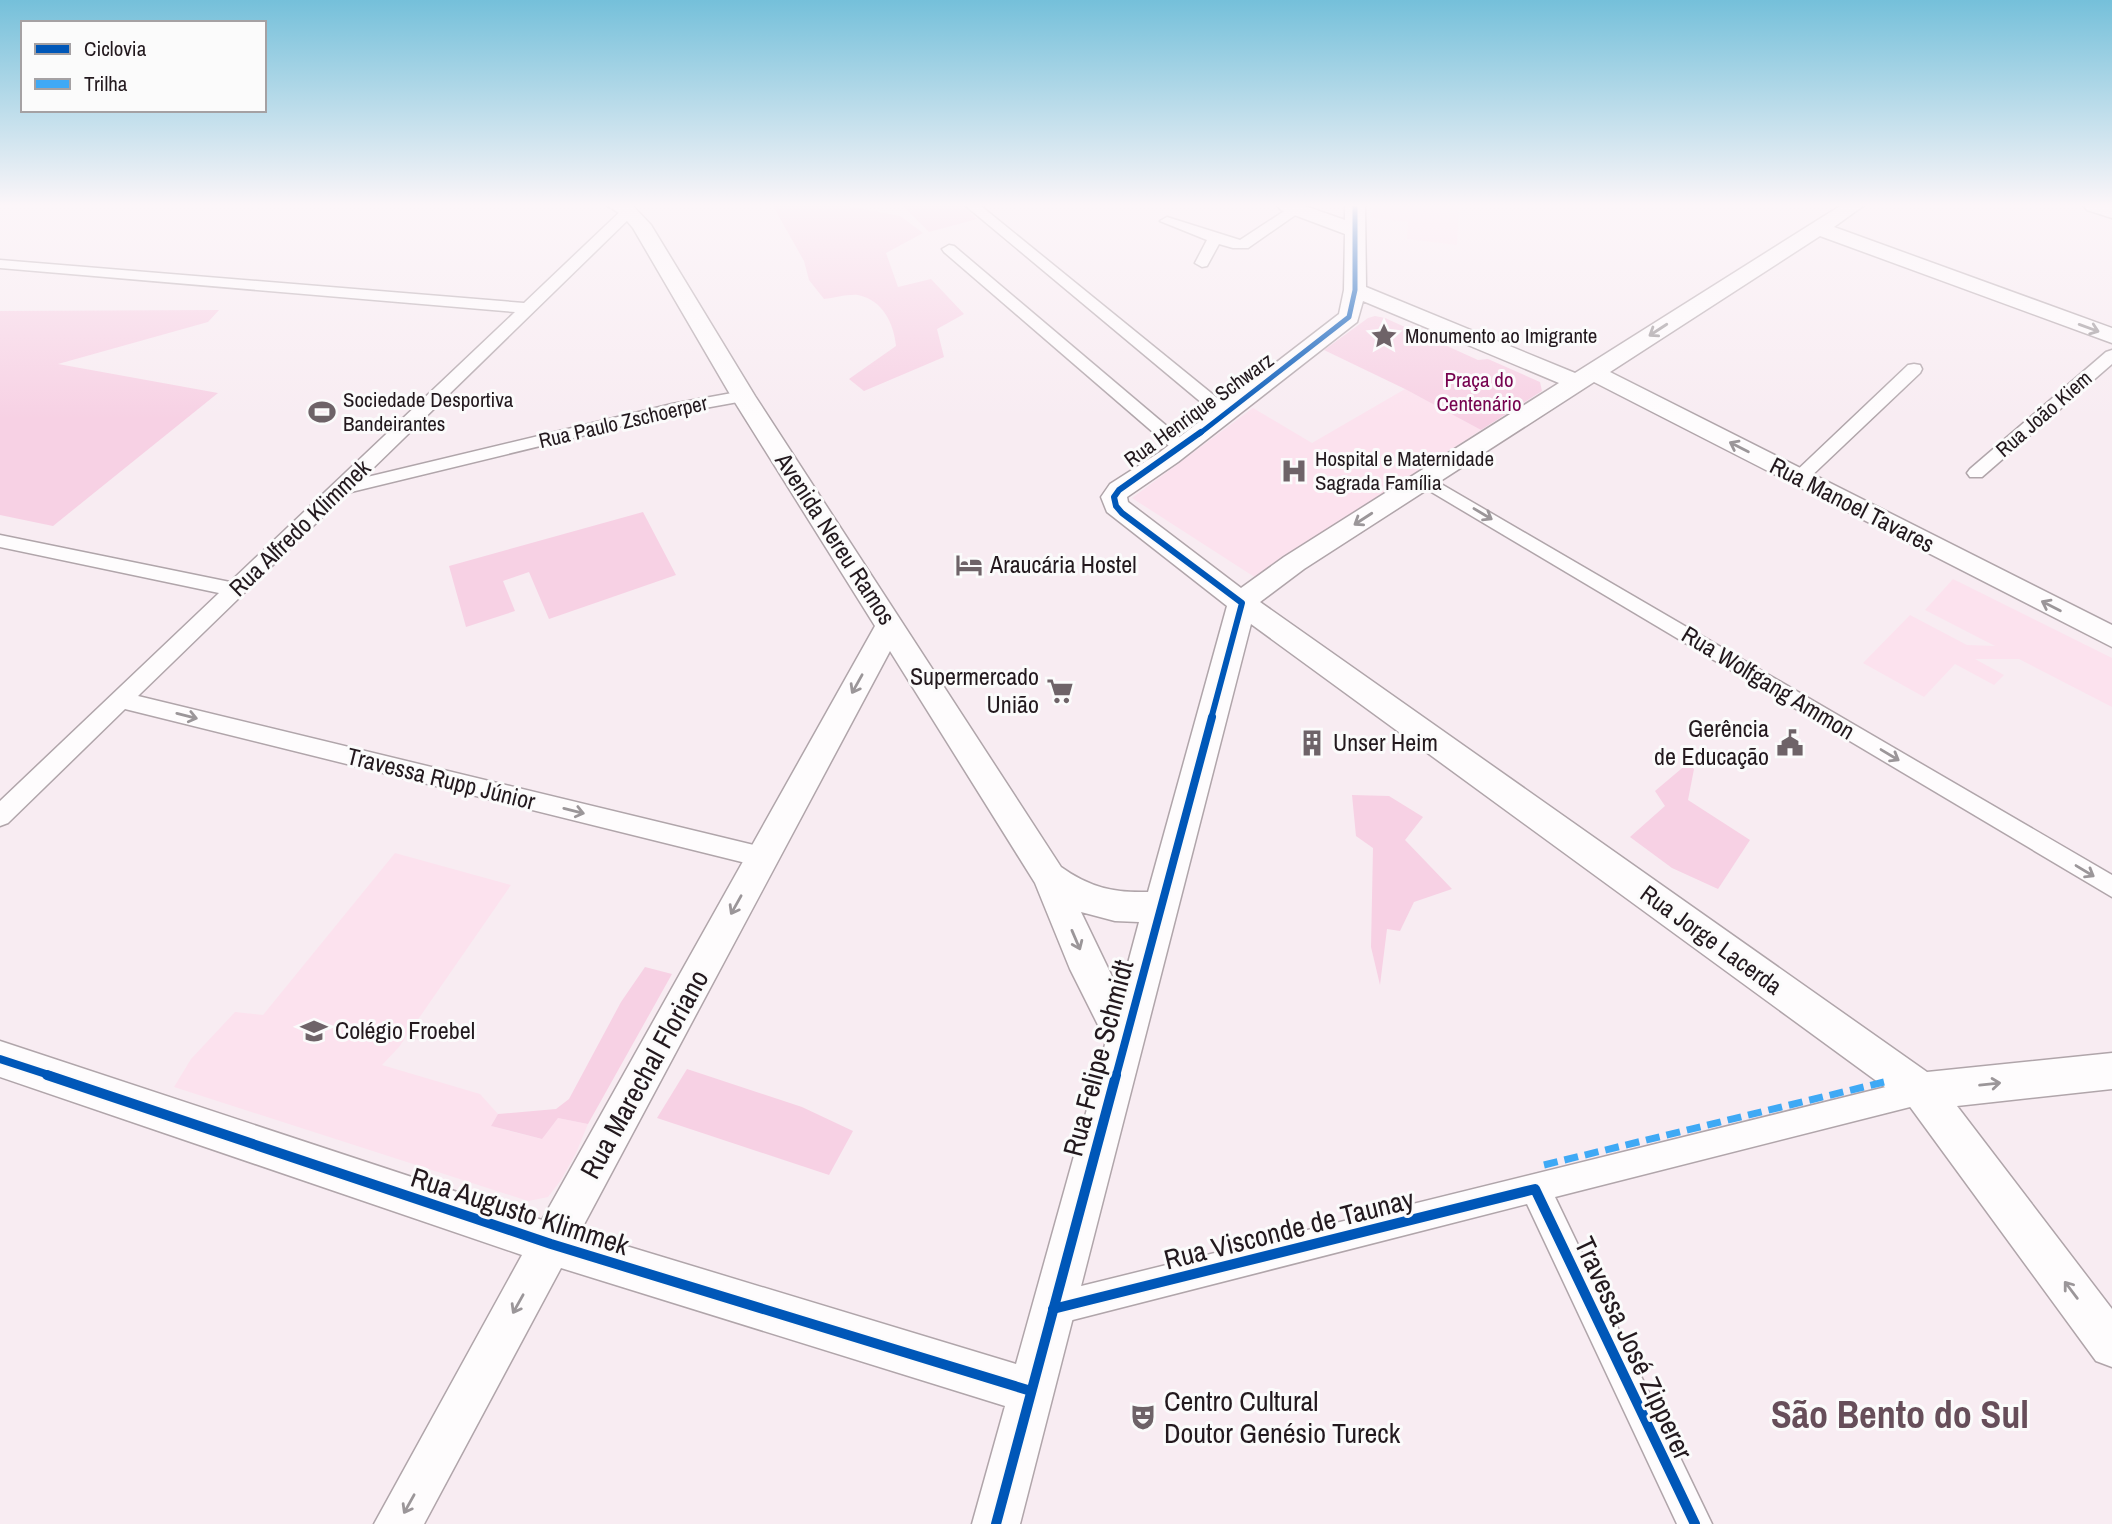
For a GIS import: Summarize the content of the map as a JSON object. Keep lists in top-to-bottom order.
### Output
{
  "streets": {
    "street": [
      "Rua Henrique Schwarz",
      "Rua João Kiem",
      "Rua Paulo Zschoerper",
      "Rua Manoel Tavares",
      "Rua Alfredo Klimmek",
      "Avenida Nereu Ramos",
      "Rua Wolfgang Ammon",
      "Travessa Rupp Júnior",
      "Rua Jorge Lacerda",
      "Rua Felipe Schmidt",
      "Rua Marechal Floriano",
      "Rua Augusto Klimmek",
      "Rua Visconde de Taunay",
      "Travessa José Zipperer"
    ]
  },
  "crossings": [
    ["Rua Henrique Schwarz", "Rua Manoel Tavares"],
    ["Rua Henrique Schwarz", "Rua Jorge Lacerda"],
    ["Rua Henrique Schwarz", "Rua Felipe Schmidt"],
    ["Rua Paulo Zschoerper", "Rua Alfredo Klimmek"],
    ["Rua Paulo Zschoerper", "Avenida Nereu Ramos"],
    ["Rua Alfredo Klimmek", "Travessa Rupp Júnior"],
    ["Avenida Nereu Ramos", "Rua Felipe Schmidt"],
    ["Avenida Nereu Ramos", "Rua Marechal Floriano"],
    ["Travessa Rupp Júnior", "Rua Marechal Floriano"],
    ["Rua Jorge Lacerda", "Rua Felipe Schmidt"],
    ["Rua Jorge Lacerda", "Rua Visconde de Taunay"],
    ["Rua Felipe Schmidt", "Rua Augusto Klimmek"],
    ["Rua Felipe Schmidt", "Rua Visconde de Taunay"],
    ["Rua Marechal Floriano", "Rua Augusto Klimmek"],
    ["Rua Visconde de Taunay", "Travessa José Zipperer"]
  ],
  "one_way": [
    "Rua Manoel Tavares",
    "Rua Wolfgang Ammon",
    "Travessa Rupp Júnior",
    "Rua Marechal Floriano"
  ],
  "districts": ["São Bento do Sul"],
  "parks": ["Praça do Centenário"],
  "places": {
    "place": ["Monumento ao Imigrante"],
    "sports": ["Sociedade Desportiva Bandeirantes"],
    "hospital": ["Hospital e Maternidade Sagrada Família"],
    "hotel": ["Araucária Hostel"],
    "supermarket": ["Supermercado União"],
    "building": ["Unser Heim"],
    "public building": ["Gerência de Educação"],
    "school or university": ["Colégio Froebel"],
    "theatre": ["Centro Cultural Doutor Genésio Tureck"]
  },
  "legend": ["Ciclovia", "Trilha"]
}
